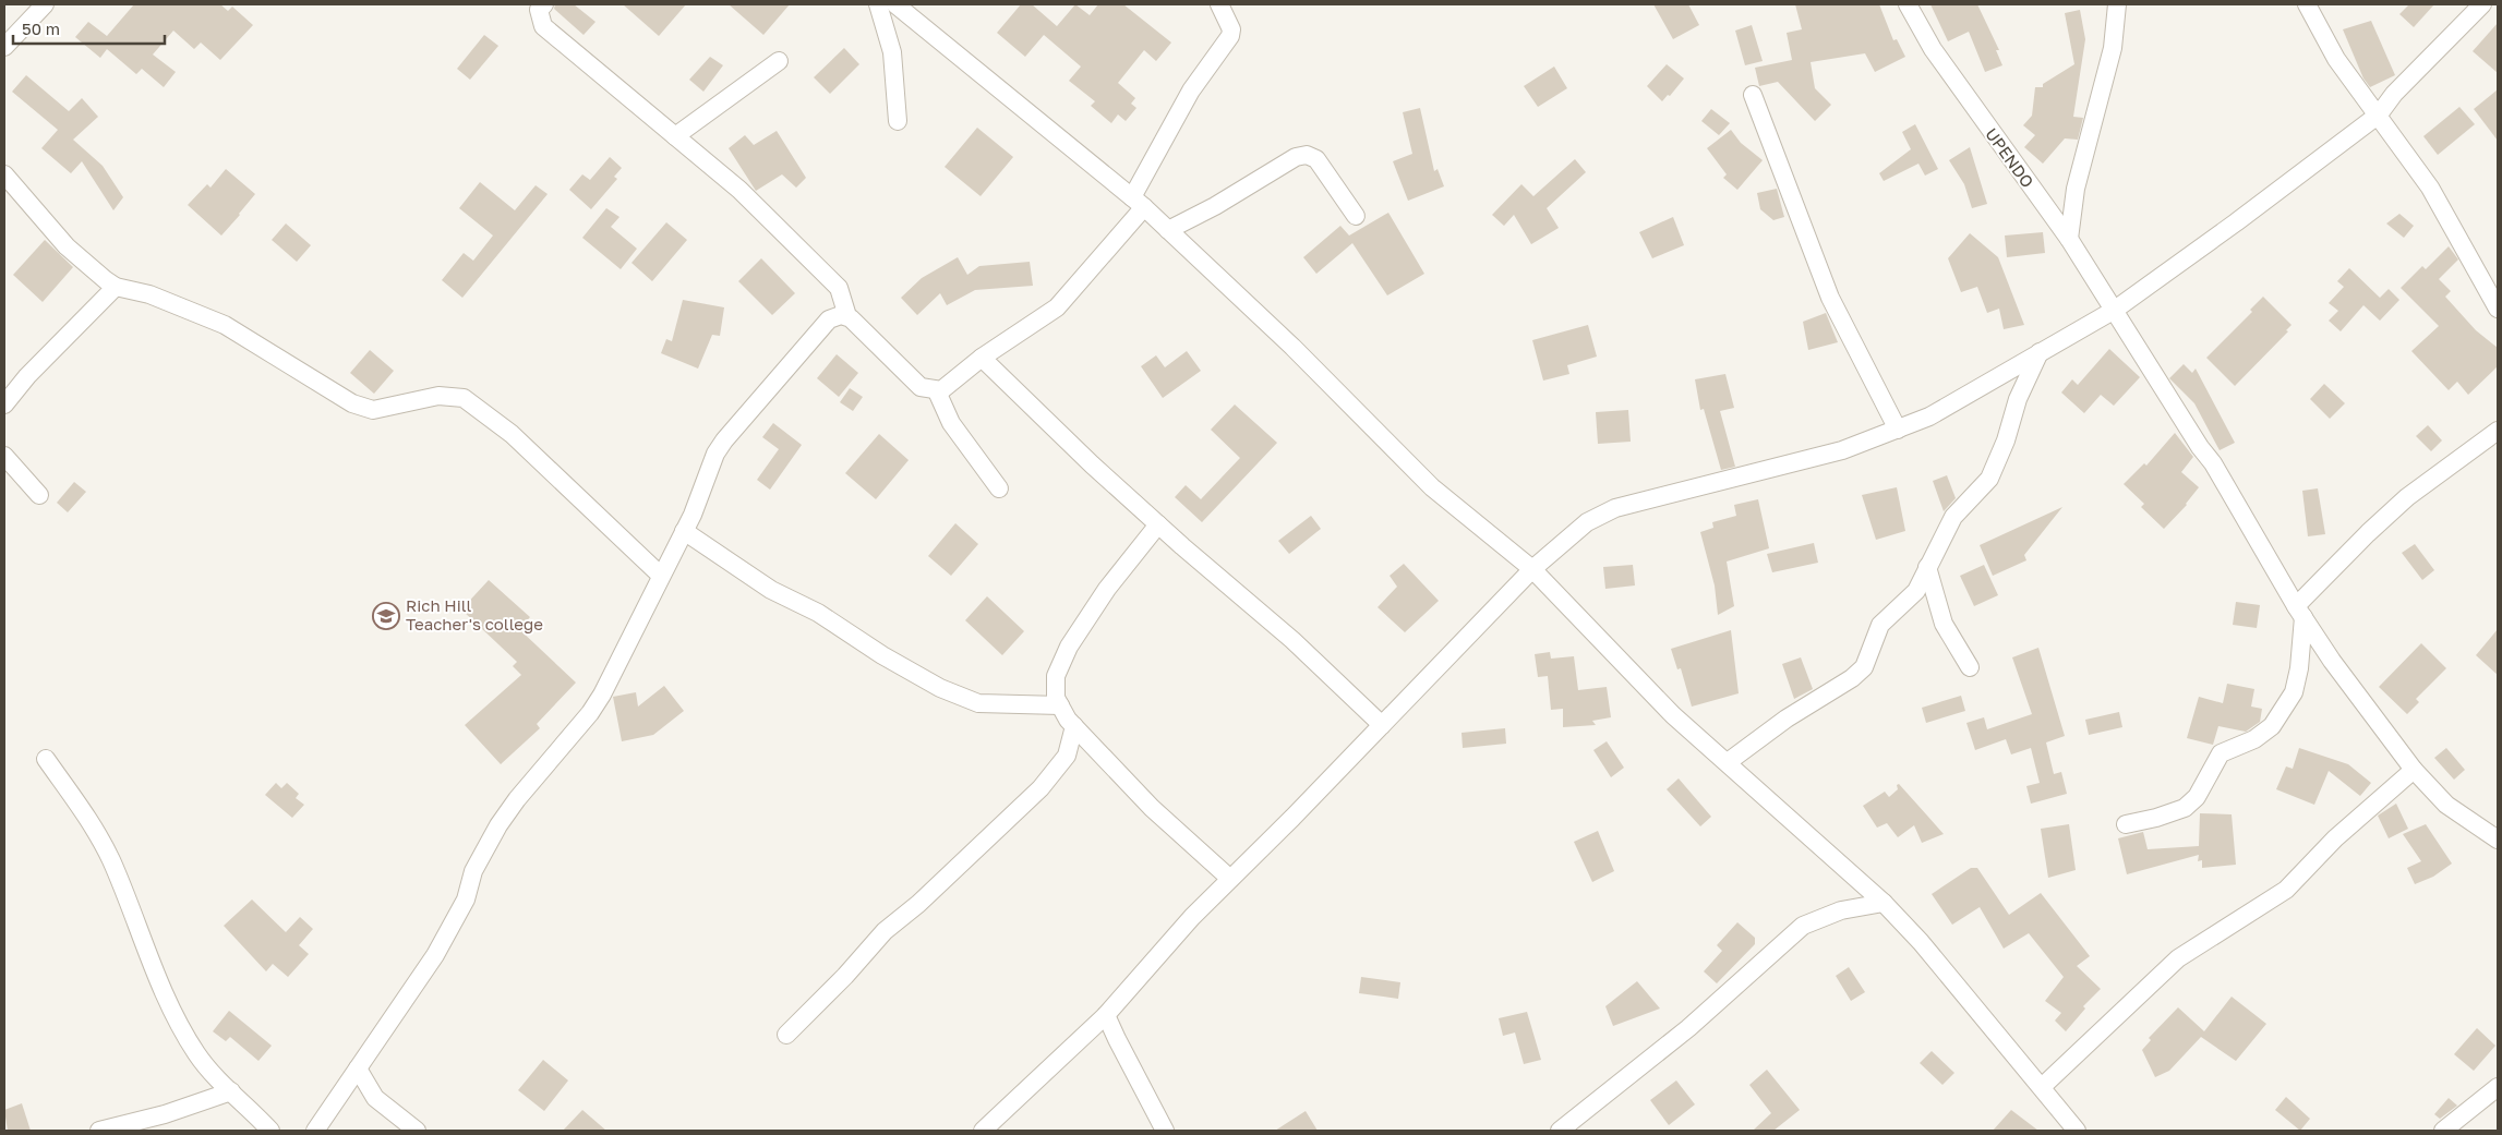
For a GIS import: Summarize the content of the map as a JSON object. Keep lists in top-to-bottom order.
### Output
{
  "streets": {
    "street": ["UPENDO"]
  },
  "places": {
    "school or university": ["Rich Hill Teacher's college"]
  },
  "scale_bar": "50 m"
}
